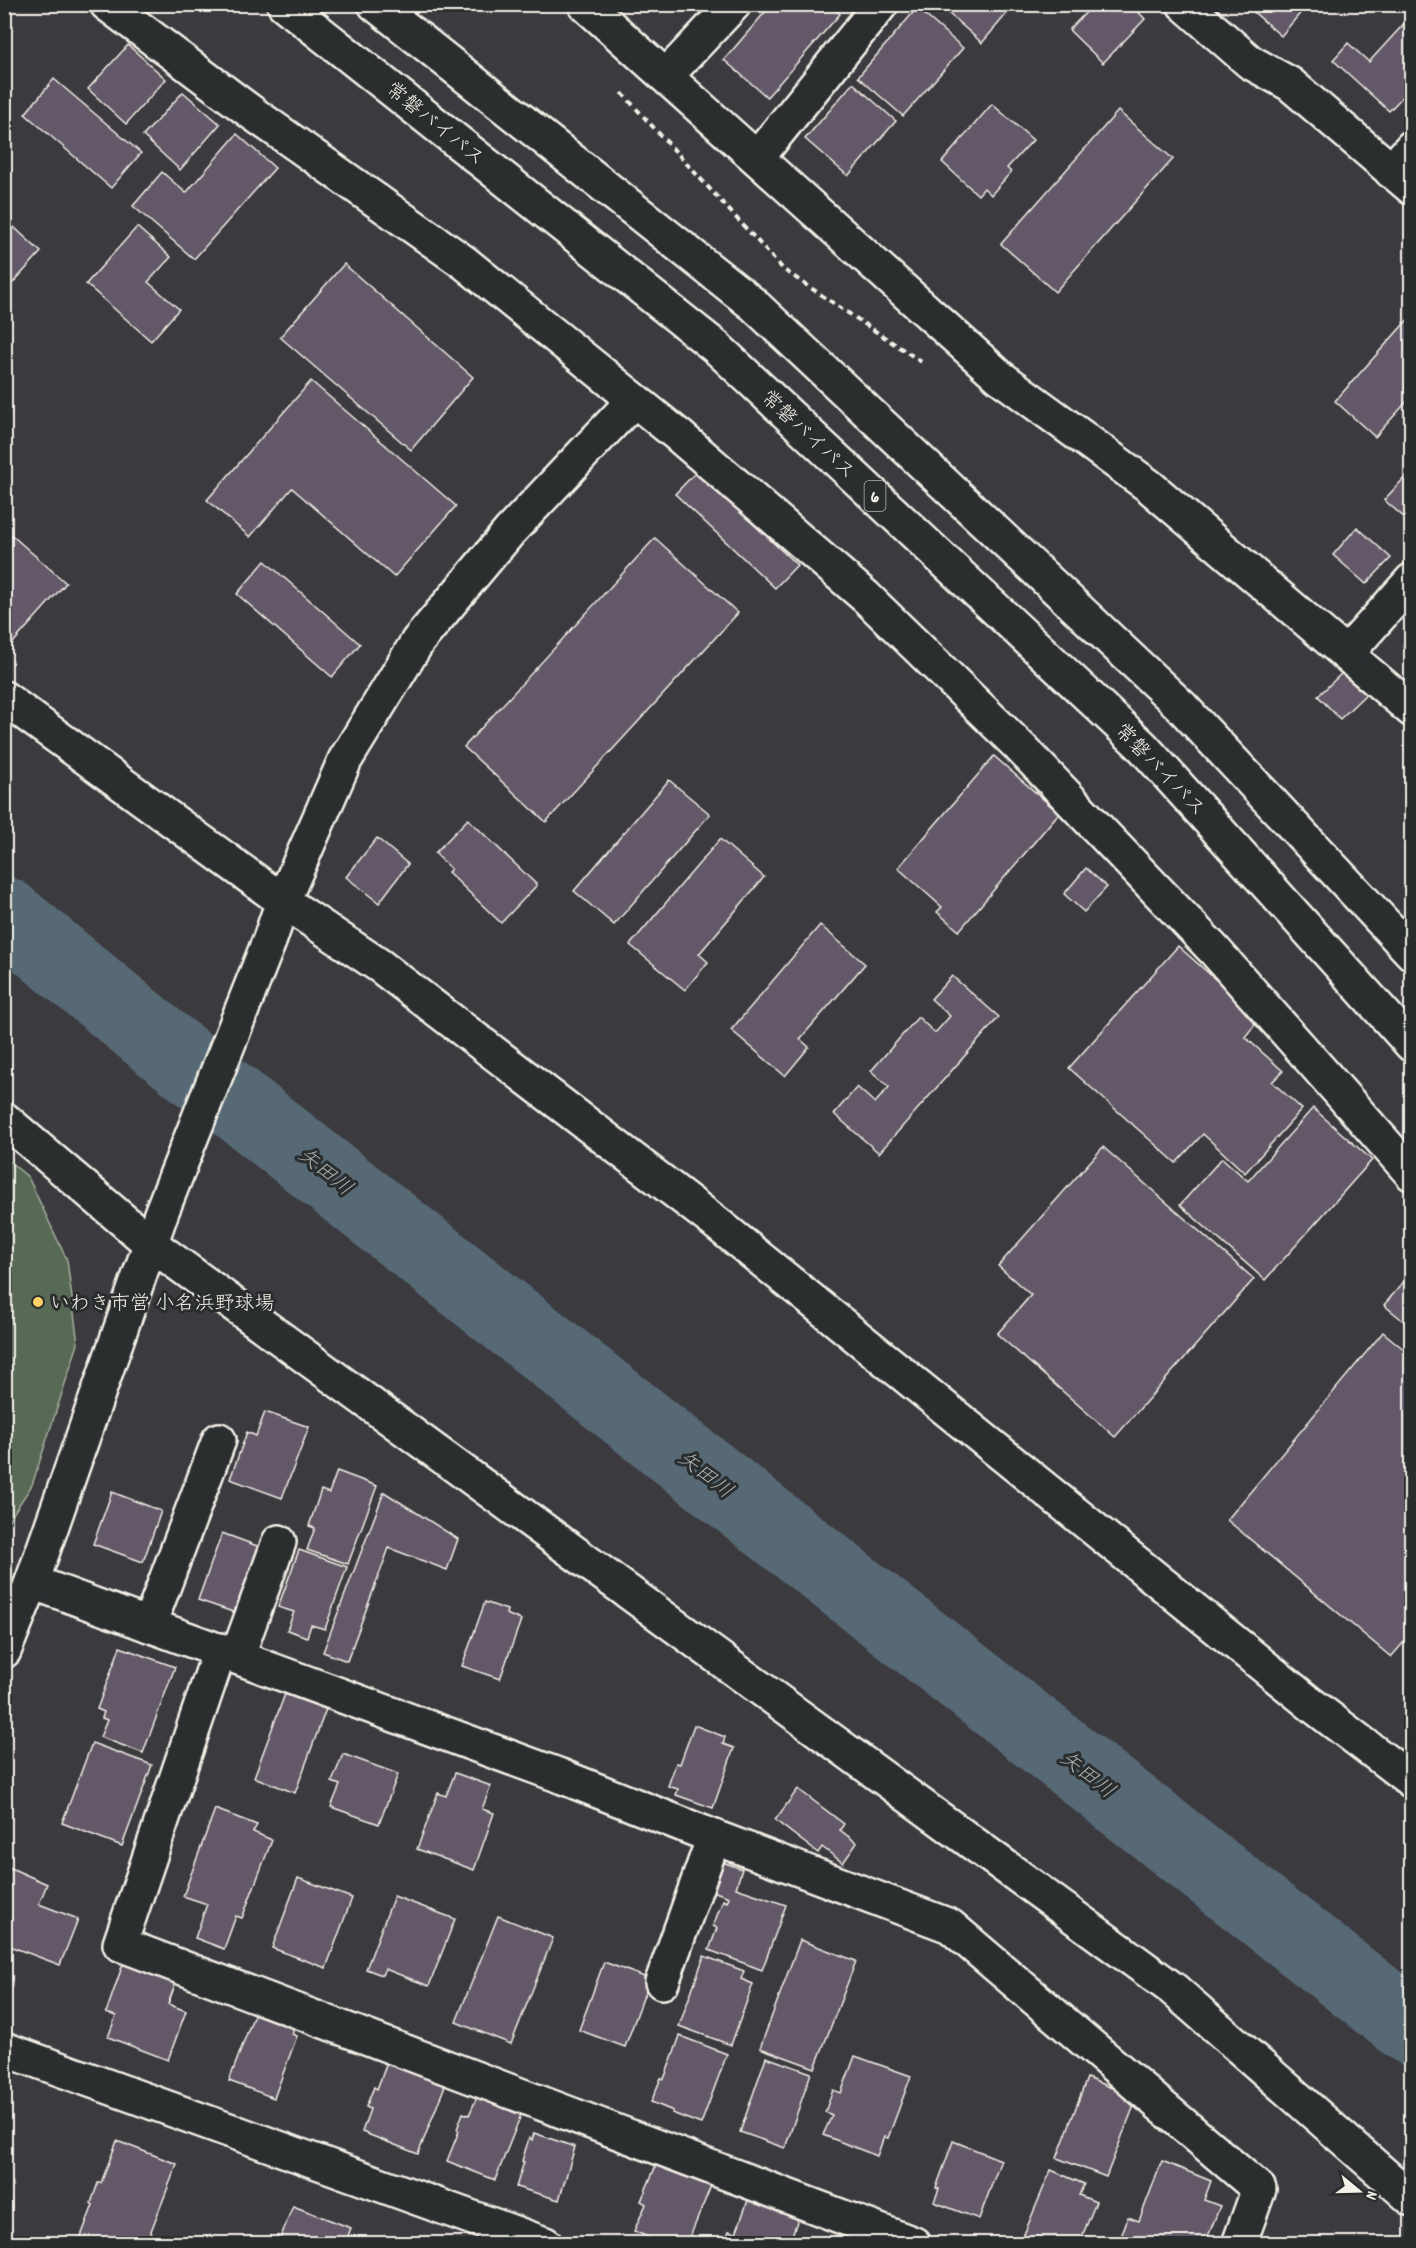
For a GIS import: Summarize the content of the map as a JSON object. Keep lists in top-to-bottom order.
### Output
{
  "streets": {
    "main road": ["常磐バイパス", "6"]
  },
  "water": ["矢田川"],
  "places": ["いわき市営 小名浜野球場"],
  "north": "right"
}
